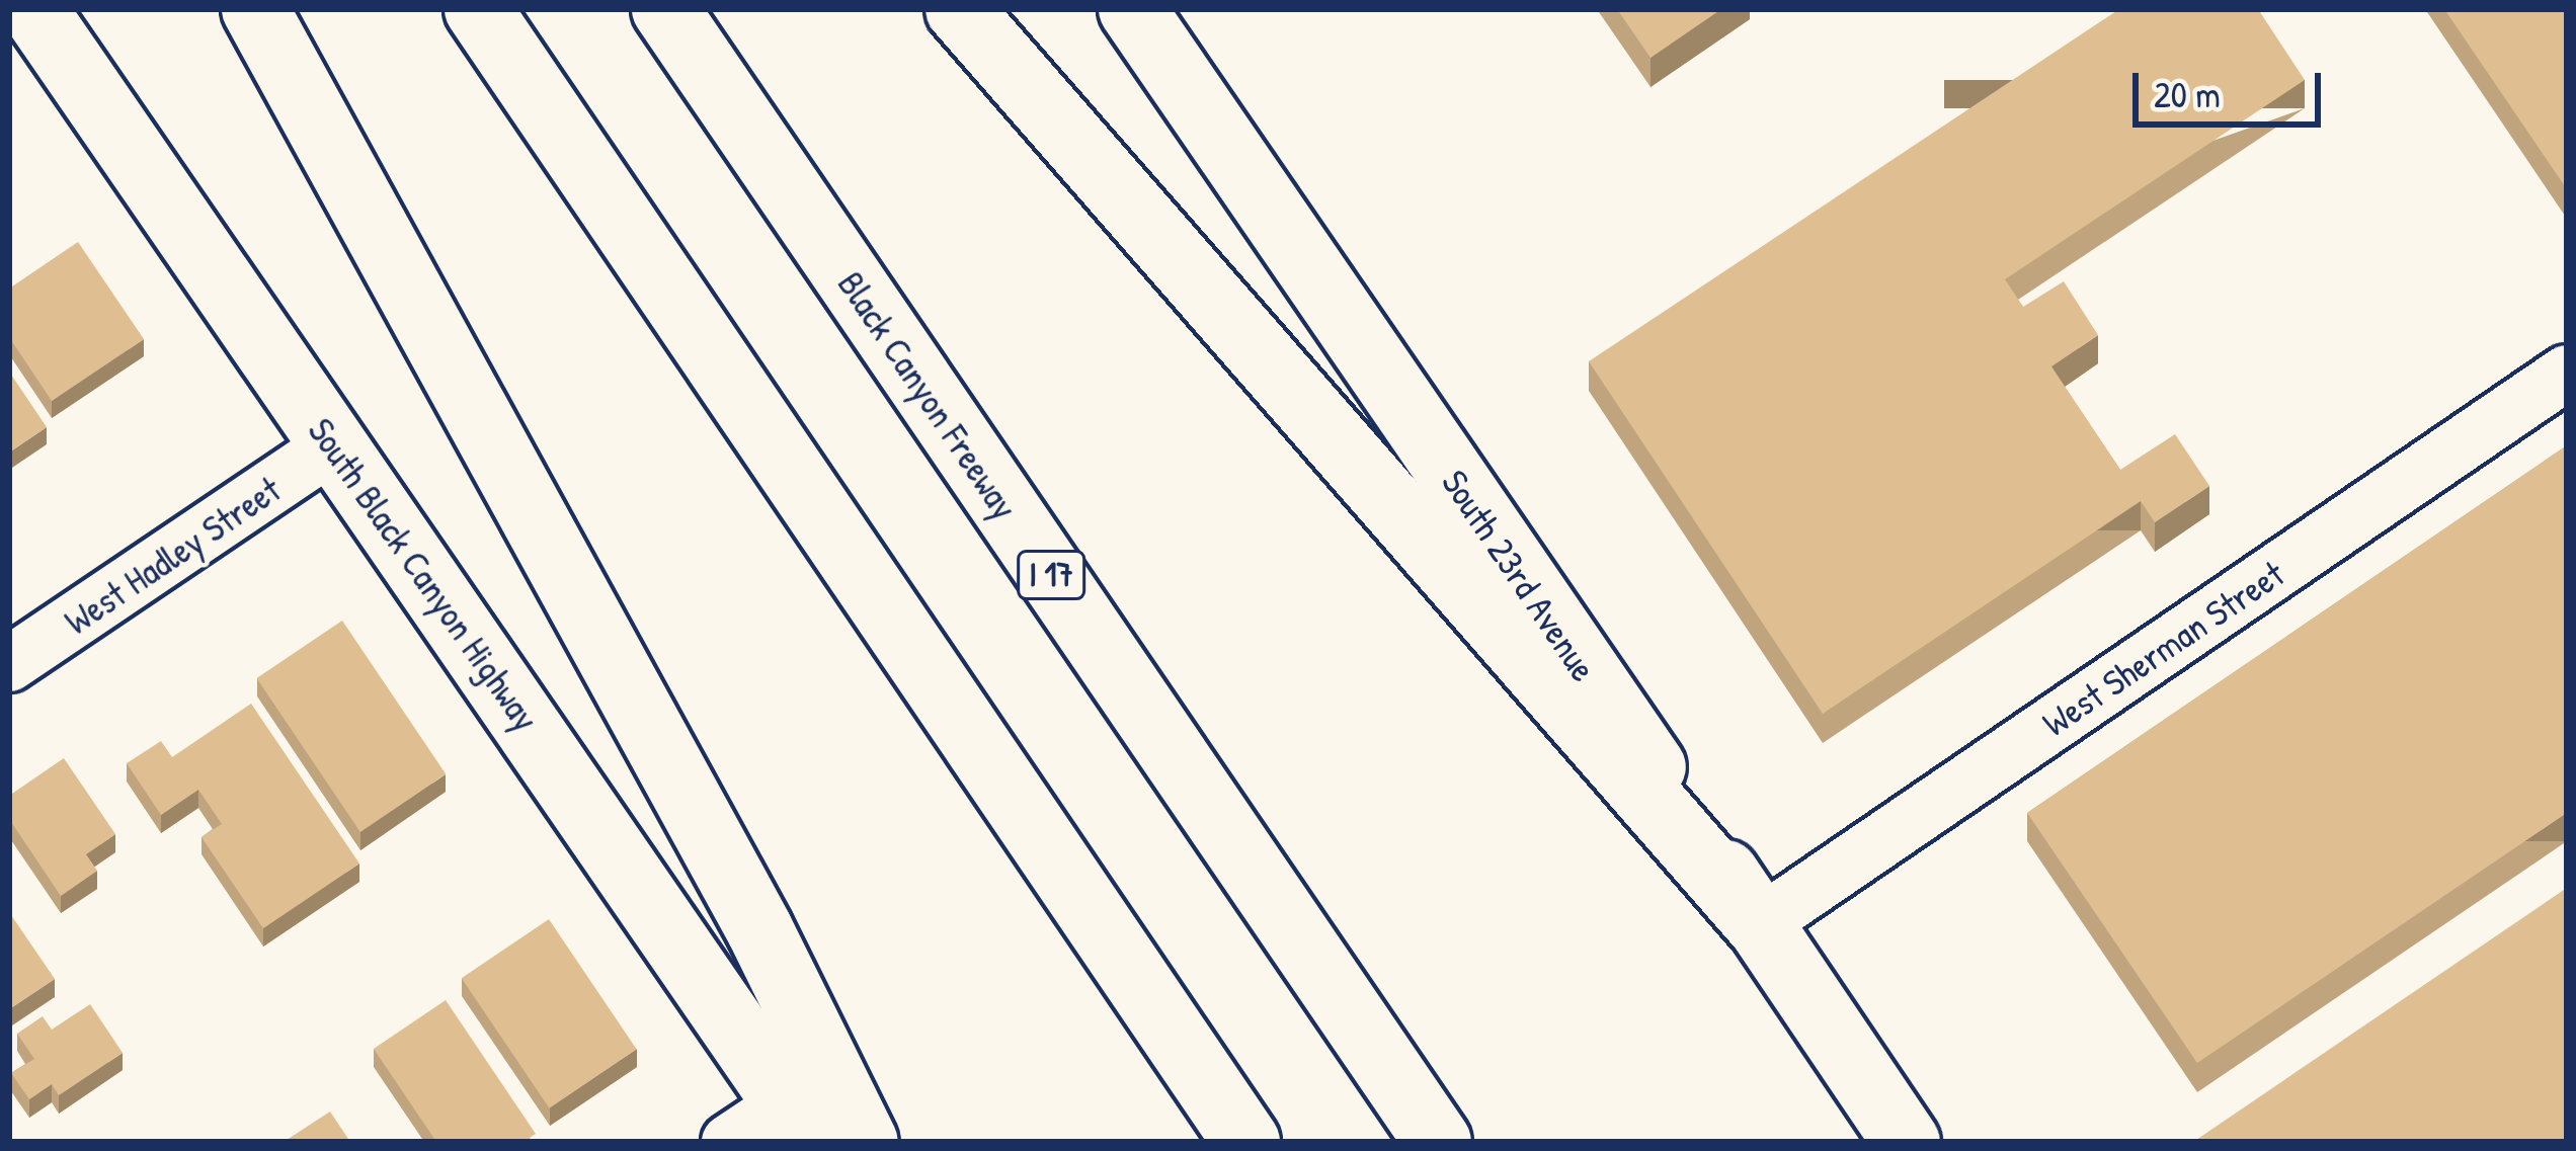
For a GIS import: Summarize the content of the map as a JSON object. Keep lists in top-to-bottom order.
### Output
{
  "streets": {
    "main road": [
      "Black Canyon Freeway",
      "South Black Canyon Highway",
      "I 17",
      "South 23rd Avenue"
    ],
    "street": ["West Hadley Street", "West Sherman Street"]
  },
  "crossings": [
    ["West Hadley Street", "South Black Canyon Highway"],
    ["South 23rd Avenue", "West Sherman Street"]
  ],
  "scale_bar": "20 m"
}
